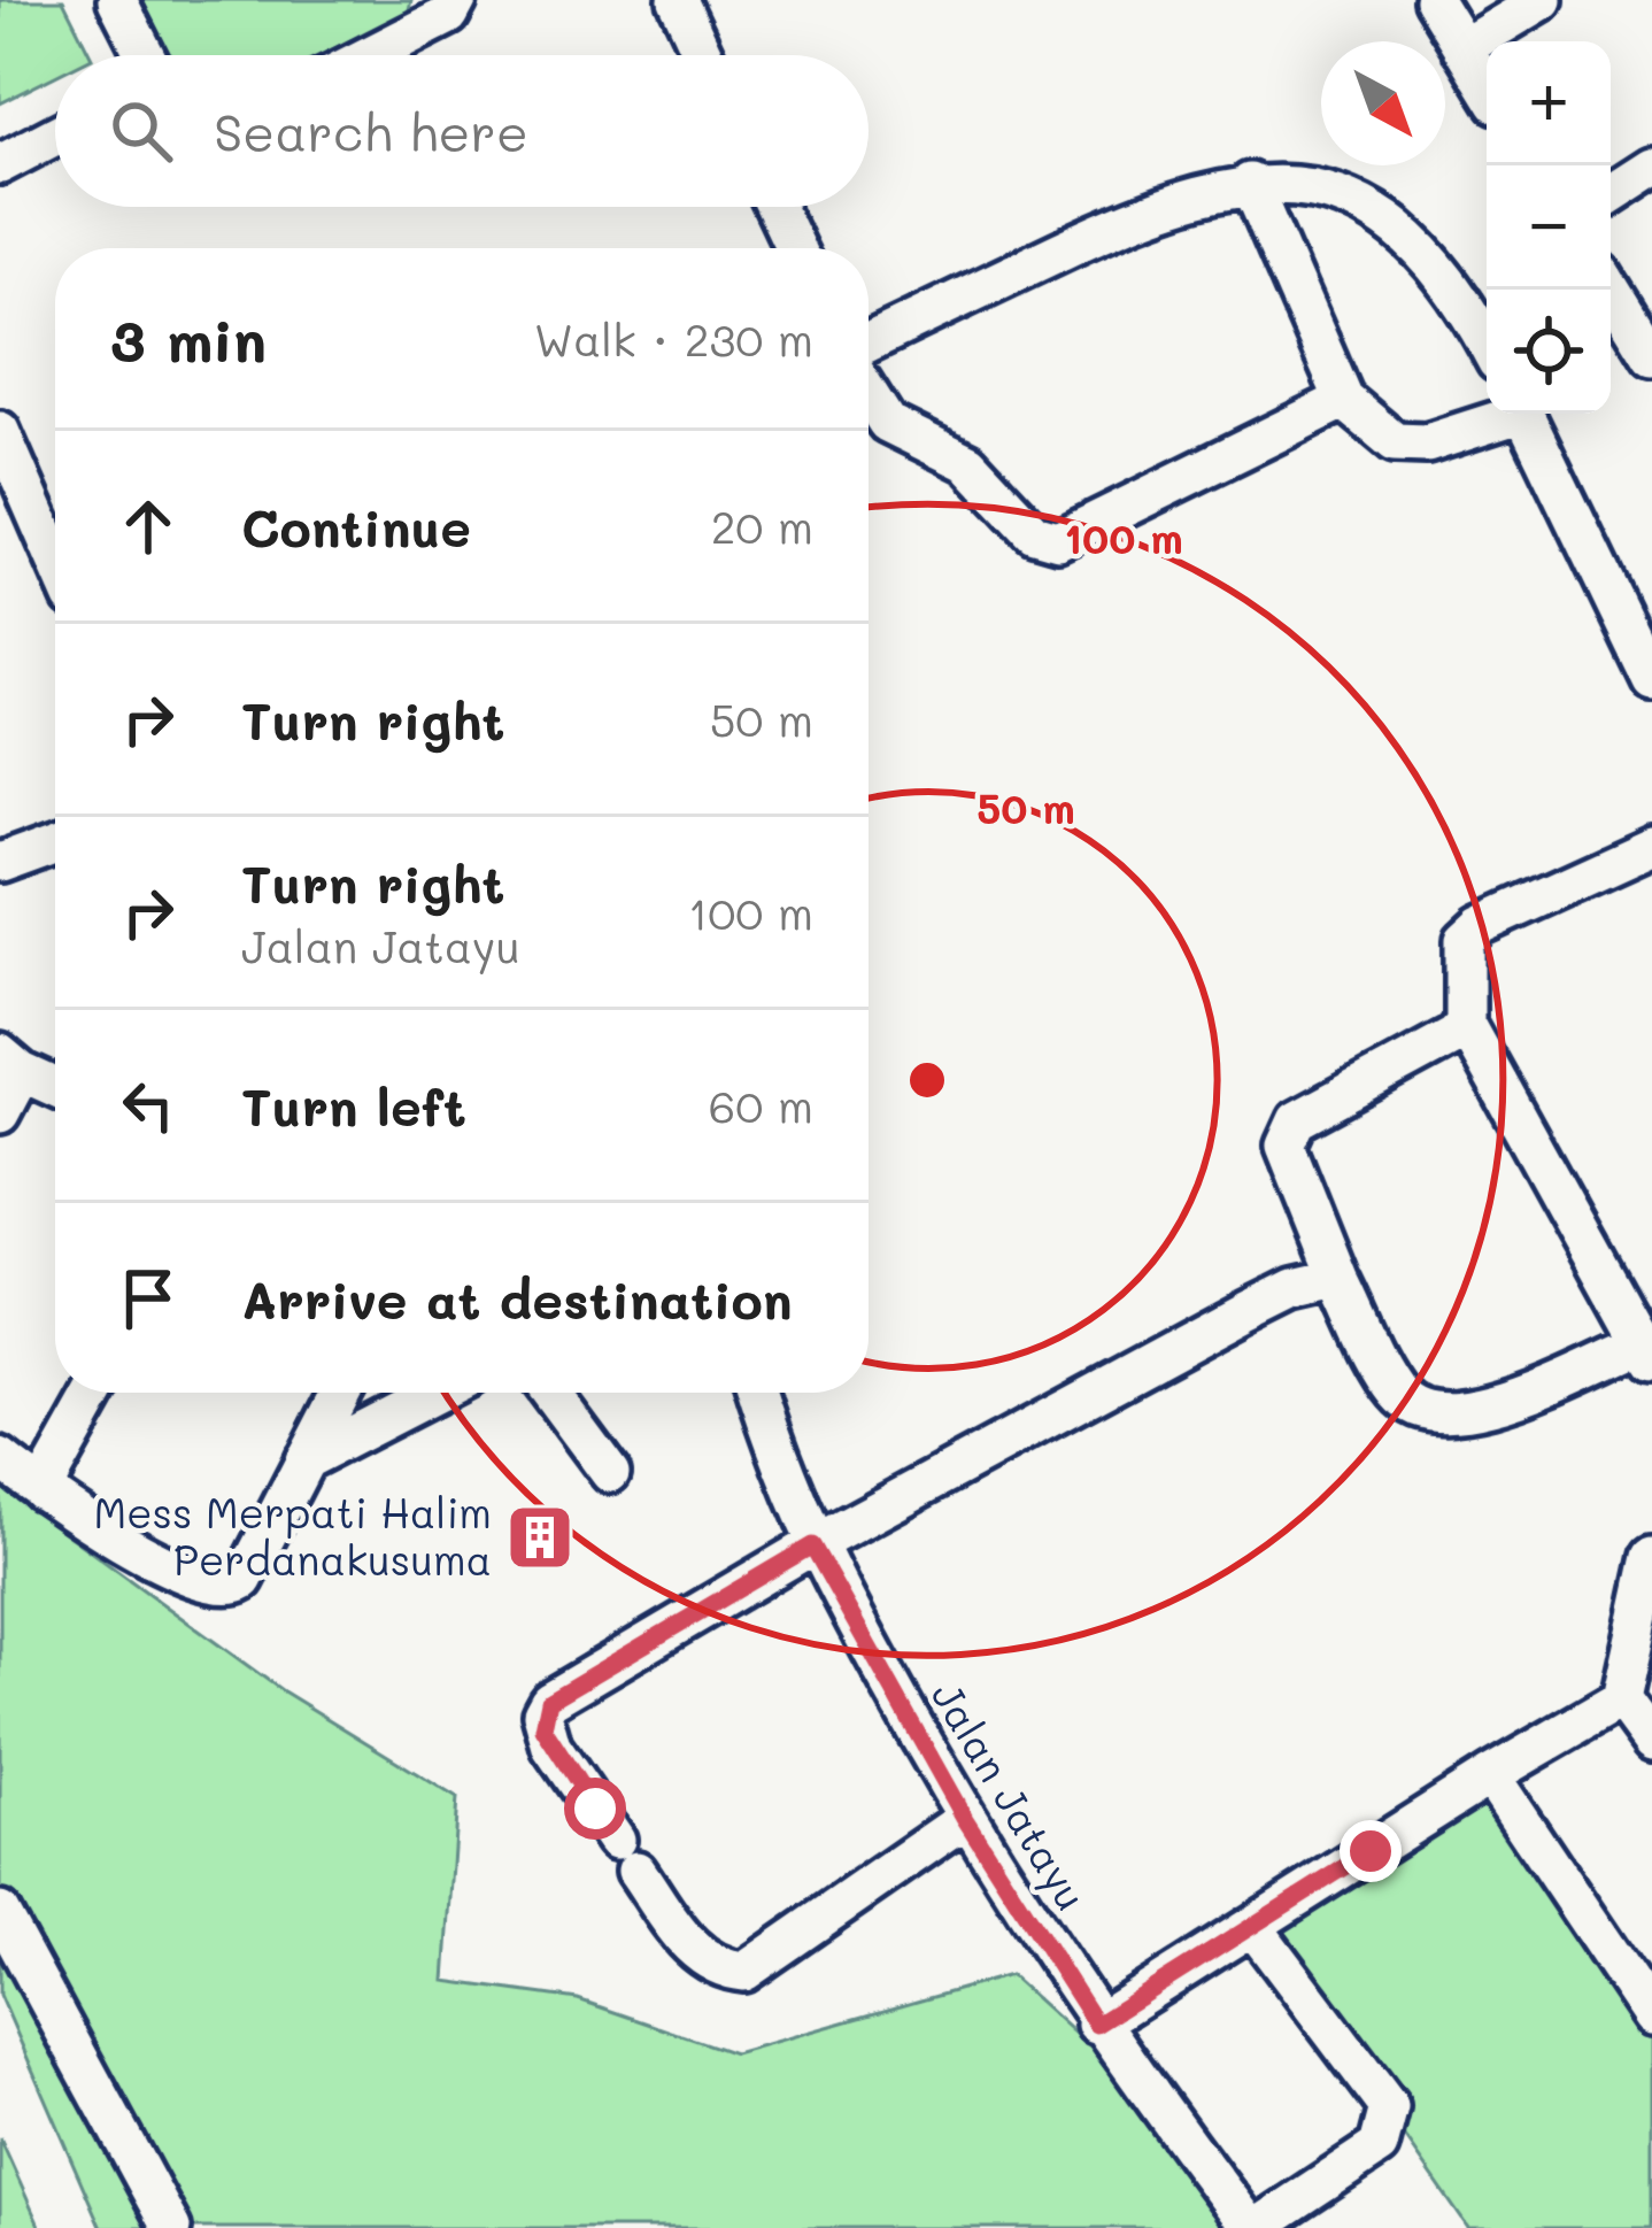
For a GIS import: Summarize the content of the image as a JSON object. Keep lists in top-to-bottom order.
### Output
{
  "streets": {
    "lane": ["Jalan Jatayu"]
  },
  "places": {
    "building": ["Mess Merpati Halim Perdanakusuma"]
  },
  "north": "bottom right",
  "page": {
    "map_buttons": ["+", "−"],
    "search": "Search here",
    "heading": ["3 min", "Walk · 230 m"],
    "list": [
      ["Continue", "20 m"],
      ["Turn right", "50 m"],
      ["Turn right", "Jalan Jatayu", "100 m"],
      ["Turn left", "60 m"],
      "Arrive at destination"
    ]
  },
  "rings": ["100 m", "50 m"]
}
